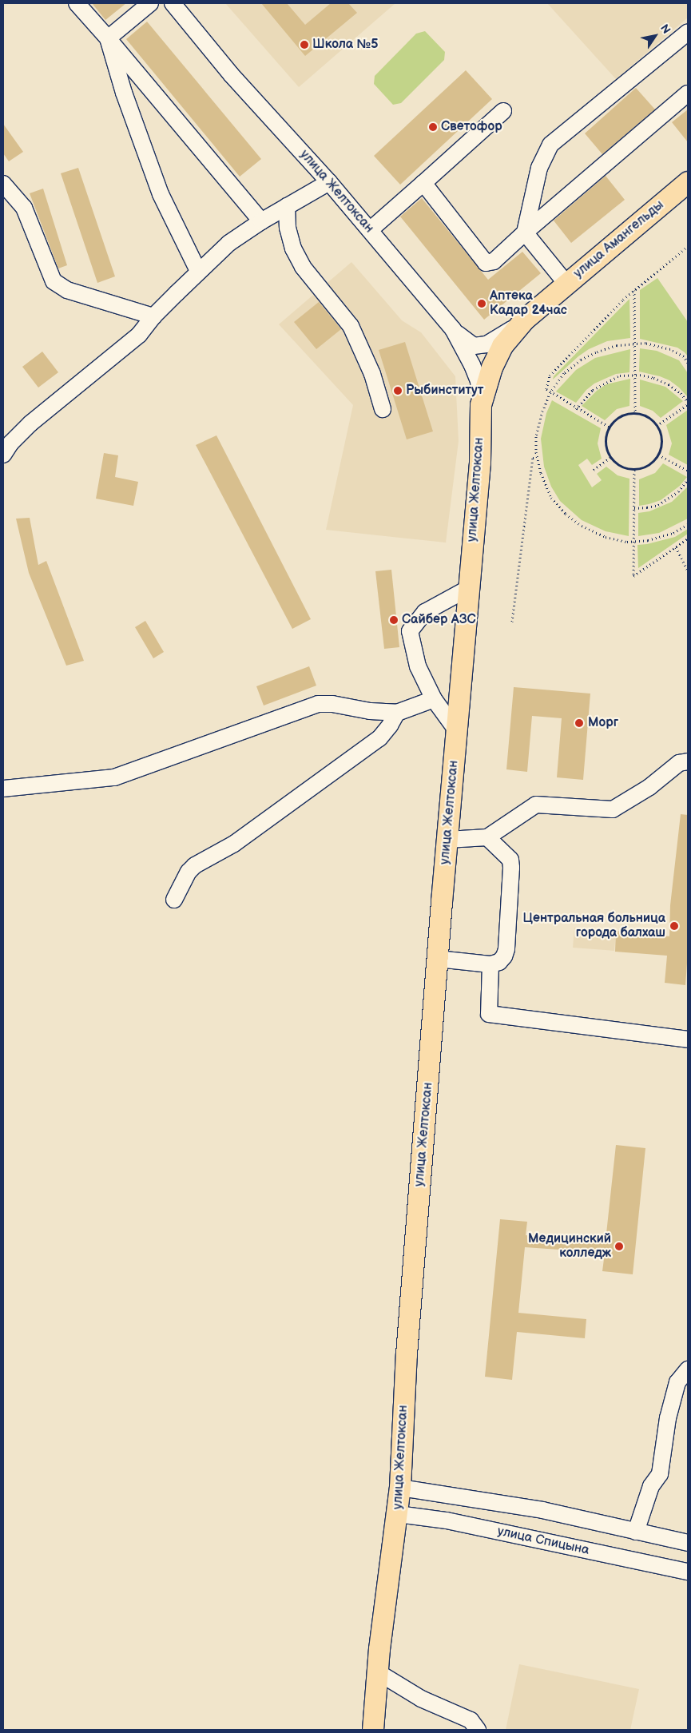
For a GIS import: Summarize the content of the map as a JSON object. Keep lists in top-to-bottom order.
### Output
{
  "streets": {
    "main road": ["улица Желтоксан", "улица Амангельды"],
    "street": ["улица Спицына"]
  },
  "crossings": [
    ["улица Желтоксан", "улица Амангельды"],
    ["улица Желтоксан", "улица Спицына"]
  ],
  "places": [
    "Школа №5",
    "Светофор",
    "Аптека Кадар 24час",
    "Рыбинститут",
    "Сайбер АЗС",
    "Морг",
    "Центральная больница города балхаш",
    "Медицинский колледж"
  ],
  "north": "top right"
}
